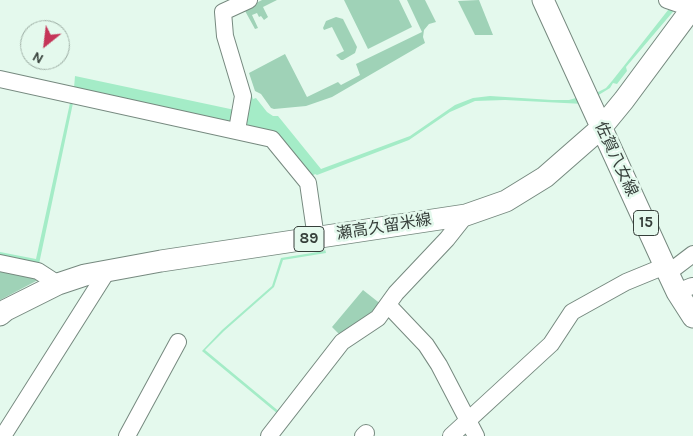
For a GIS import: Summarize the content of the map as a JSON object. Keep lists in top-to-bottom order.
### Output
{
  "streets": {
    "main road": [
      "佐賀八女線",
      "15",
      "瀬高久留米線",
      "89"
    ]
  },
  "crossings": [
    ["佐賀八女線", "瀬高久留米線"]
  ],
  "north": "bottom left"
}
